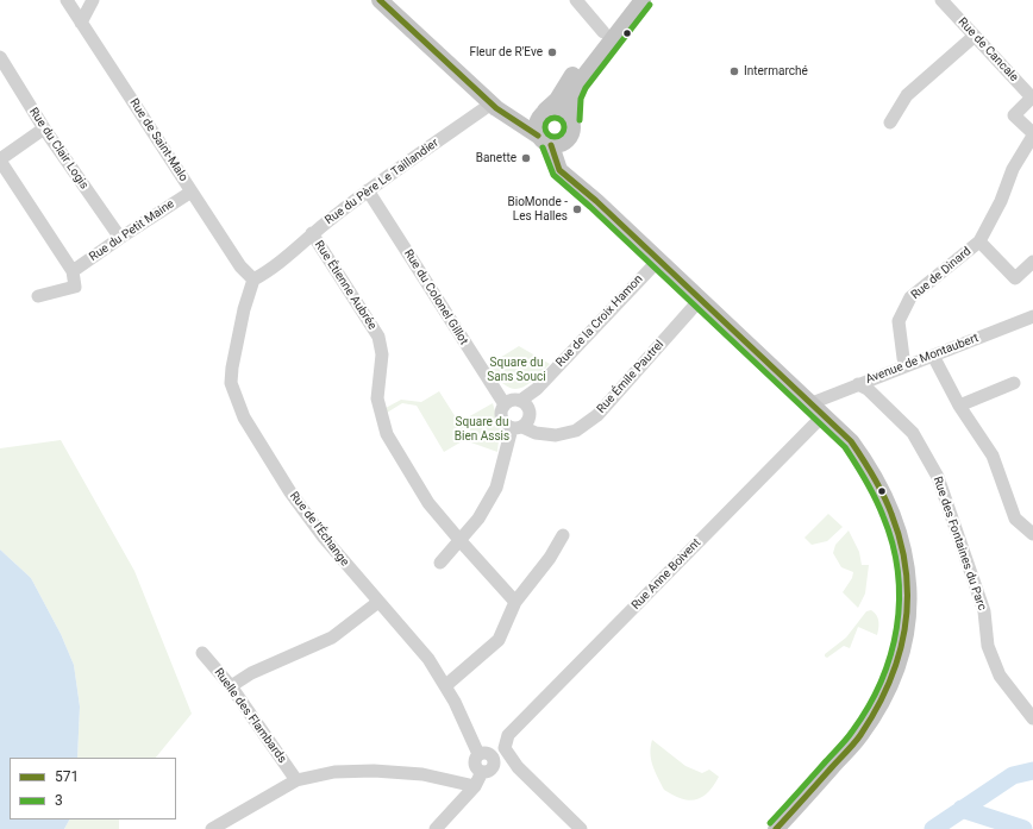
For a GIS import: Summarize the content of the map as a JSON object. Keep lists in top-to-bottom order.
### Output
{
  "streets": {
    "street": [
      "Rue de Cancale",
      "Rue de Saint-Malo",
      "Rue du Clair Logis",
      "Rue du Père Le Taillandier",
      "Rue du Petit Maine",
      "Rue de Dinard",
      "Rue Étienne Aubrée",
      "Rue du Colonel Gillot",
      "Rue de la Croix Hamon",
      "Avenue de Montaubert",
      "Rue Émile Pautrel",
      "Rue de l'Échange",
      "Rue des Fontaines du Parc",
      "Rue Anne Boivent",
      "Ruelle des Flambards"
    ]
  },
  "crossings": [
    ["Rue de Saint-Malo", "Rue du Père Le Taillandier"],
    ["Rue de Saint-Malo", "Rue du Petit Maine"],
    ["Rue de Saint-Malo", "Rue de l'Échange"],
    ["Rue du Clair Logis", "Rue du Petit Maine"],
    ["Rue du Père Le Taillandier", "Rue Étienne Aubrée"],
    ["Rue du Père Le Taillandier", "Rue du Colonel Gillot"],
    ["Rue du Père Le Taillandier", "Rue de l'Échange"],
    ["Rue de Dinard", "Avenue de Montaubert"],
    ["Rue du Colonel Gillot", "Rue de la Croix Hamon"],
    ["Rue du Colonel Gillot", "Rue Émile Pautrel"],
    ["Rue de la Croix Hamon", "Rue Émile Pautrel"],
    ["Avenue de Montaubert", "Rue des Fontaines du Parc"]
  ],
  "parks": ["Square du Sans Souci", "Square du Bien Assis"],
  "places": [
    "Fleur de R'Eve",
    "Intermarché",
    "Banette",
    "BioMonde - Les Halles"
  ],
  "lines": ["transit line 571", "transit line 3"],
  "legend": ["571", "3"]
}
